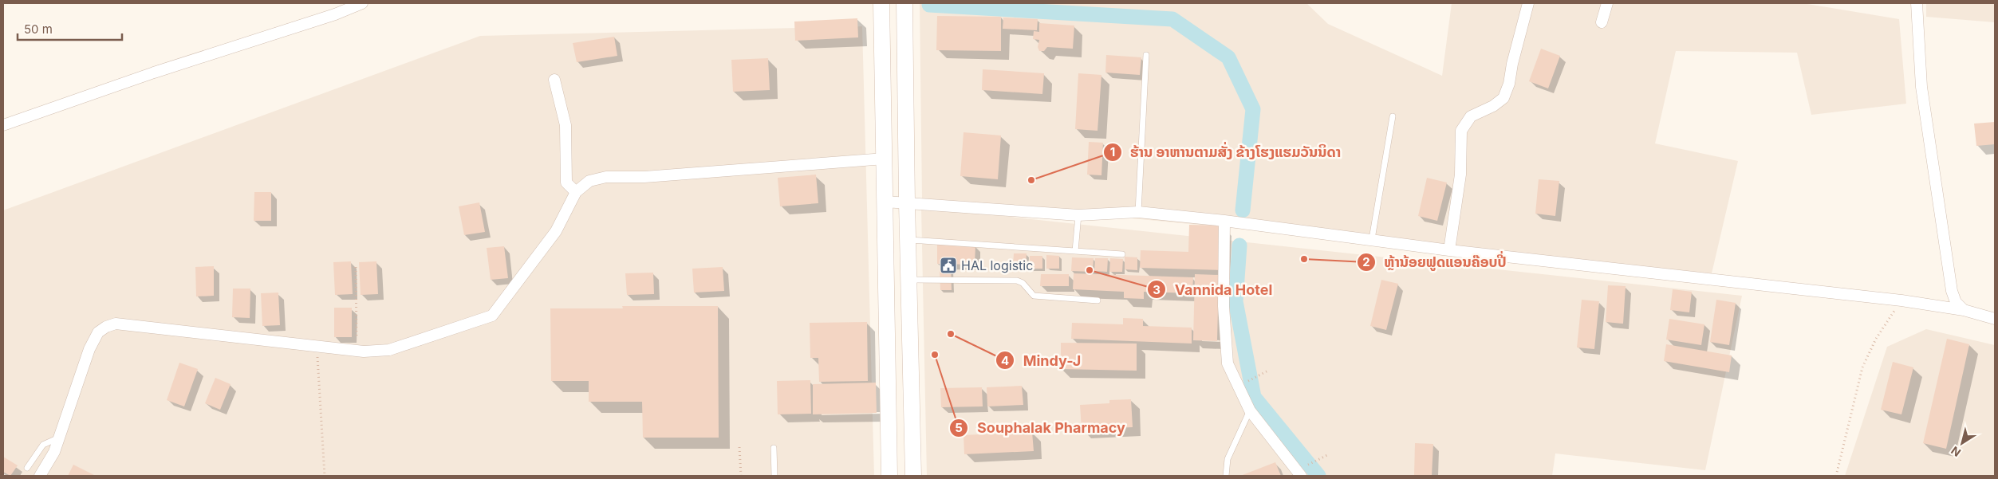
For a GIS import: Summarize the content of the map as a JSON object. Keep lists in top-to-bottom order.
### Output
{
  "places": {
    "other": [
      "ຮ້ານ ອາຫານຕາມສັ່ງ ຂ້າງໂຮງແຮມວັນນິດາ",
      "ຫຼ້ານ້ອຍຟູດແອນຄ໊ອບປີ່",
      "Vannida Hotel",
      "Mindy-J",
      "Souphalak Pharmacy"
    ],
    "public building": ["HAL logistic"]
  },
  "scale_bar": "50 m",
  "north": "bottom left"
}
